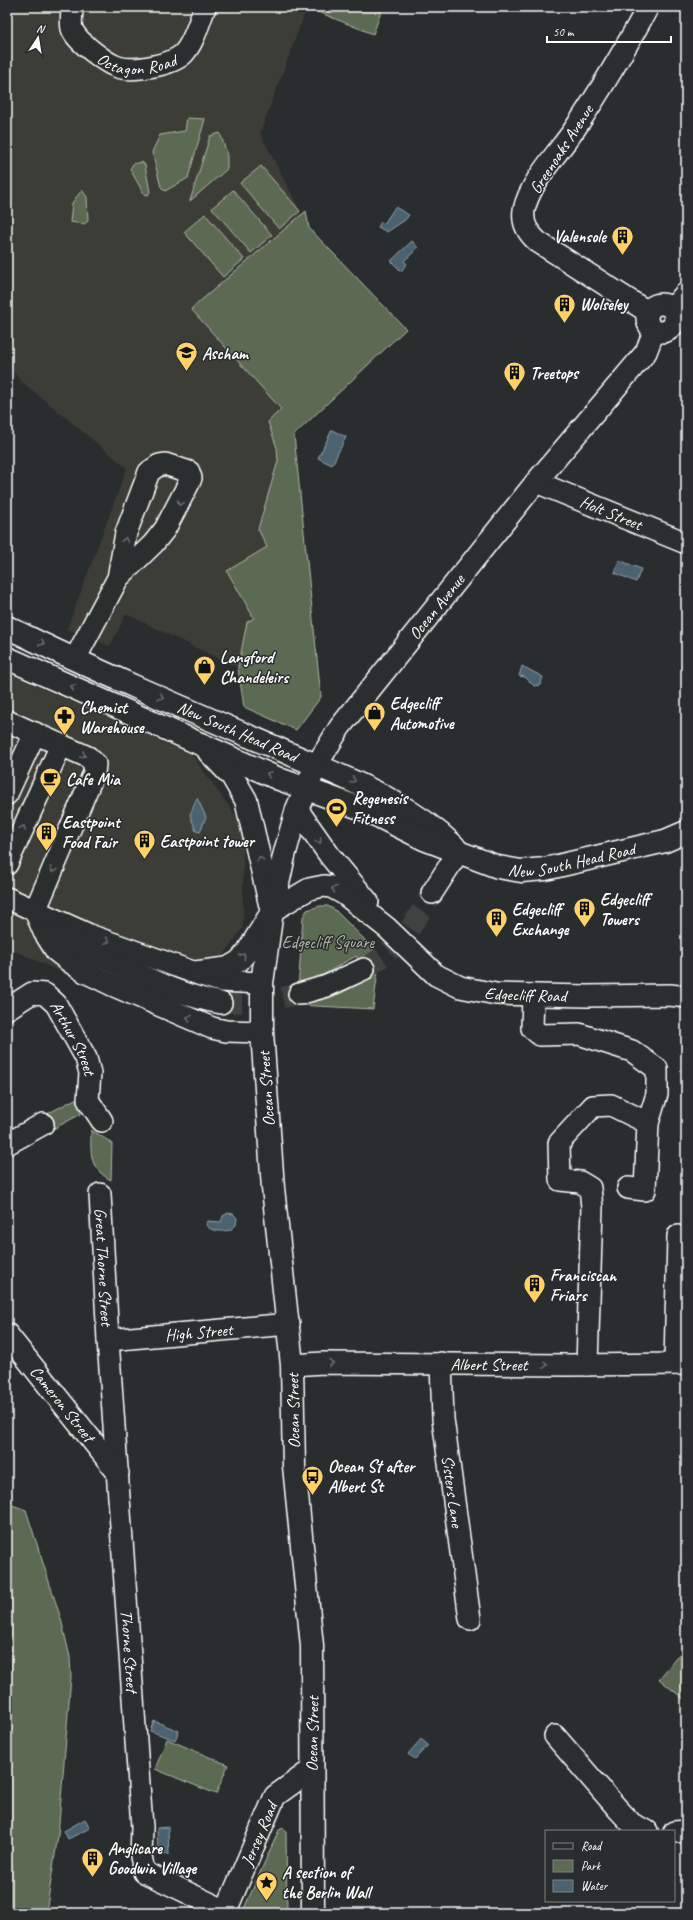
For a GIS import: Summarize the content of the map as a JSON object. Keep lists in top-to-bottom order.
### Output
{
  "streets": {
    "main road": ["Ocean Avenue", "New South Head Road", "Ocean Street"],
    "street": [
      "Octagon Road",
      "Greenoaks Avenue",
      "Holt Street",
      "Edgecliff Road",
      "Arthur Street",
      "Great Thorne Street",
      "High Street",
      "Albert Street",
      "Cameron Street",
      "Sisters Lane",
      "Thorne Street",
      "Jersey Road"
    ]
  },
  "crossings": [
    ["Greenoaks Avenue", "Ocean Avenue"],
    ["Holt Street", "Ocean Avenue"],
    ["Ocean Avenue", "New South Head Road"],
    ["Ocean Avenue", "Edgecliff Road"],
    ["Ocean Avenue", "Ocean Street"],
    ["New South Head Road", "Edgecliff Road"],
    ["Edgecliff Road", "Ocean Street"],
    ["Ocean Street", "High Street"],
    ["Ocean Street", "Albert Street"],
    ["Ocean Street", "Jersey Road"],
    ["Great Thorne Street", "High Street"],
    ["Great Thorne Street", "Thorne Street"],
    ["High Street", "Thorne Street"],
    ["Albert Street", "Sisters Lane"],
    ["Cameron Street", "Thorne Street"],
    ["Thorne Street", "Jersey Road"]
  ],
  "one_way": ["Albert Street"],
  "parks": ["Edgecliff Square"],
  "places": {
    "building": [
      "Valensole",
      "Wolseley",
      "Treetops",
      "Eastpoint Food Fair",
      "Eastpoint tower",
      "Edgecliff Towers",
      "Edgecliff Exchange",
      "Franciscan Friars",
      "Anglicare Goodwin Village"
    ],
    "school or university": ["Ascham"],
    "shop": ["Langford Chandeleirs", "Edgecliff Automotive"],
    "pharmacy": ["Chemist Warehouse"],
    "cafe": ["Cafe Mia"],
    "sports": ["Regenesis Fitness"],
    "bus stop": ["Ocean St after Albert St"],
    "place": ["A section of the Berlin Wall"]
  },
  "legend": ["Road", "Park", "Water"],
  "scale_bar": "50 m",
  "north": "top"
}
